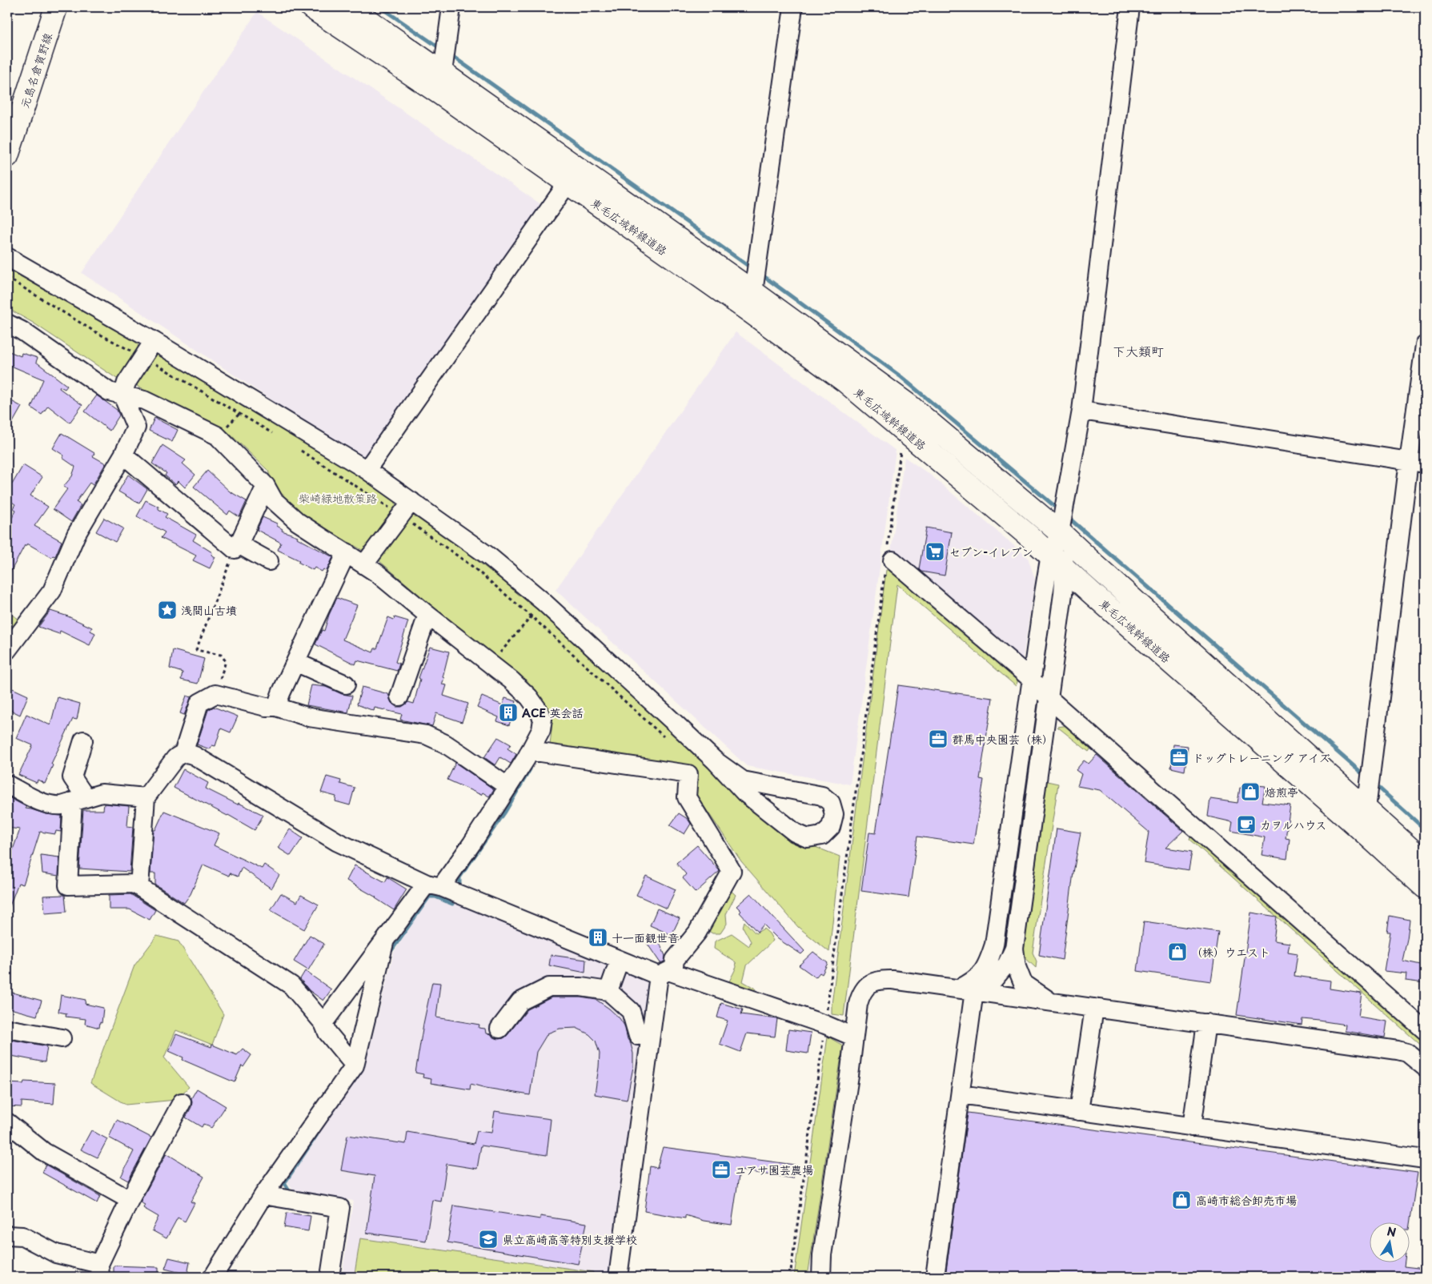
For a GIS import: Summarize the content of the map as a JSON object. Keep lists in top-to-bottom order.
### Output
{
  "streets": {
    "main road": ["元島名倉賀野線", "東毛広域幹線道路"]
  },
  "districts": ["下大類町"],
  "parks": ["柴崎緑地散策路"],
  "places": {
    "supermarket": ["セブン-イレブン"],
    "place": ["浅間山古墳"],
    "building": ["ACE 英会話", "十一面観世音"],
    "office": ["群馬中央園芸（株）", "ドッグトレーニング アイズ", "ユアサ園芸農場"],
    "shop": ["焙煎亭", "（株）ウエスト", "高崎市総合卸売市場"],
    "cafe": ["カヲルハウス"],
    "school or university": ["県立高崎高等特別支援学校"]
  },
  "north": "top"
}
